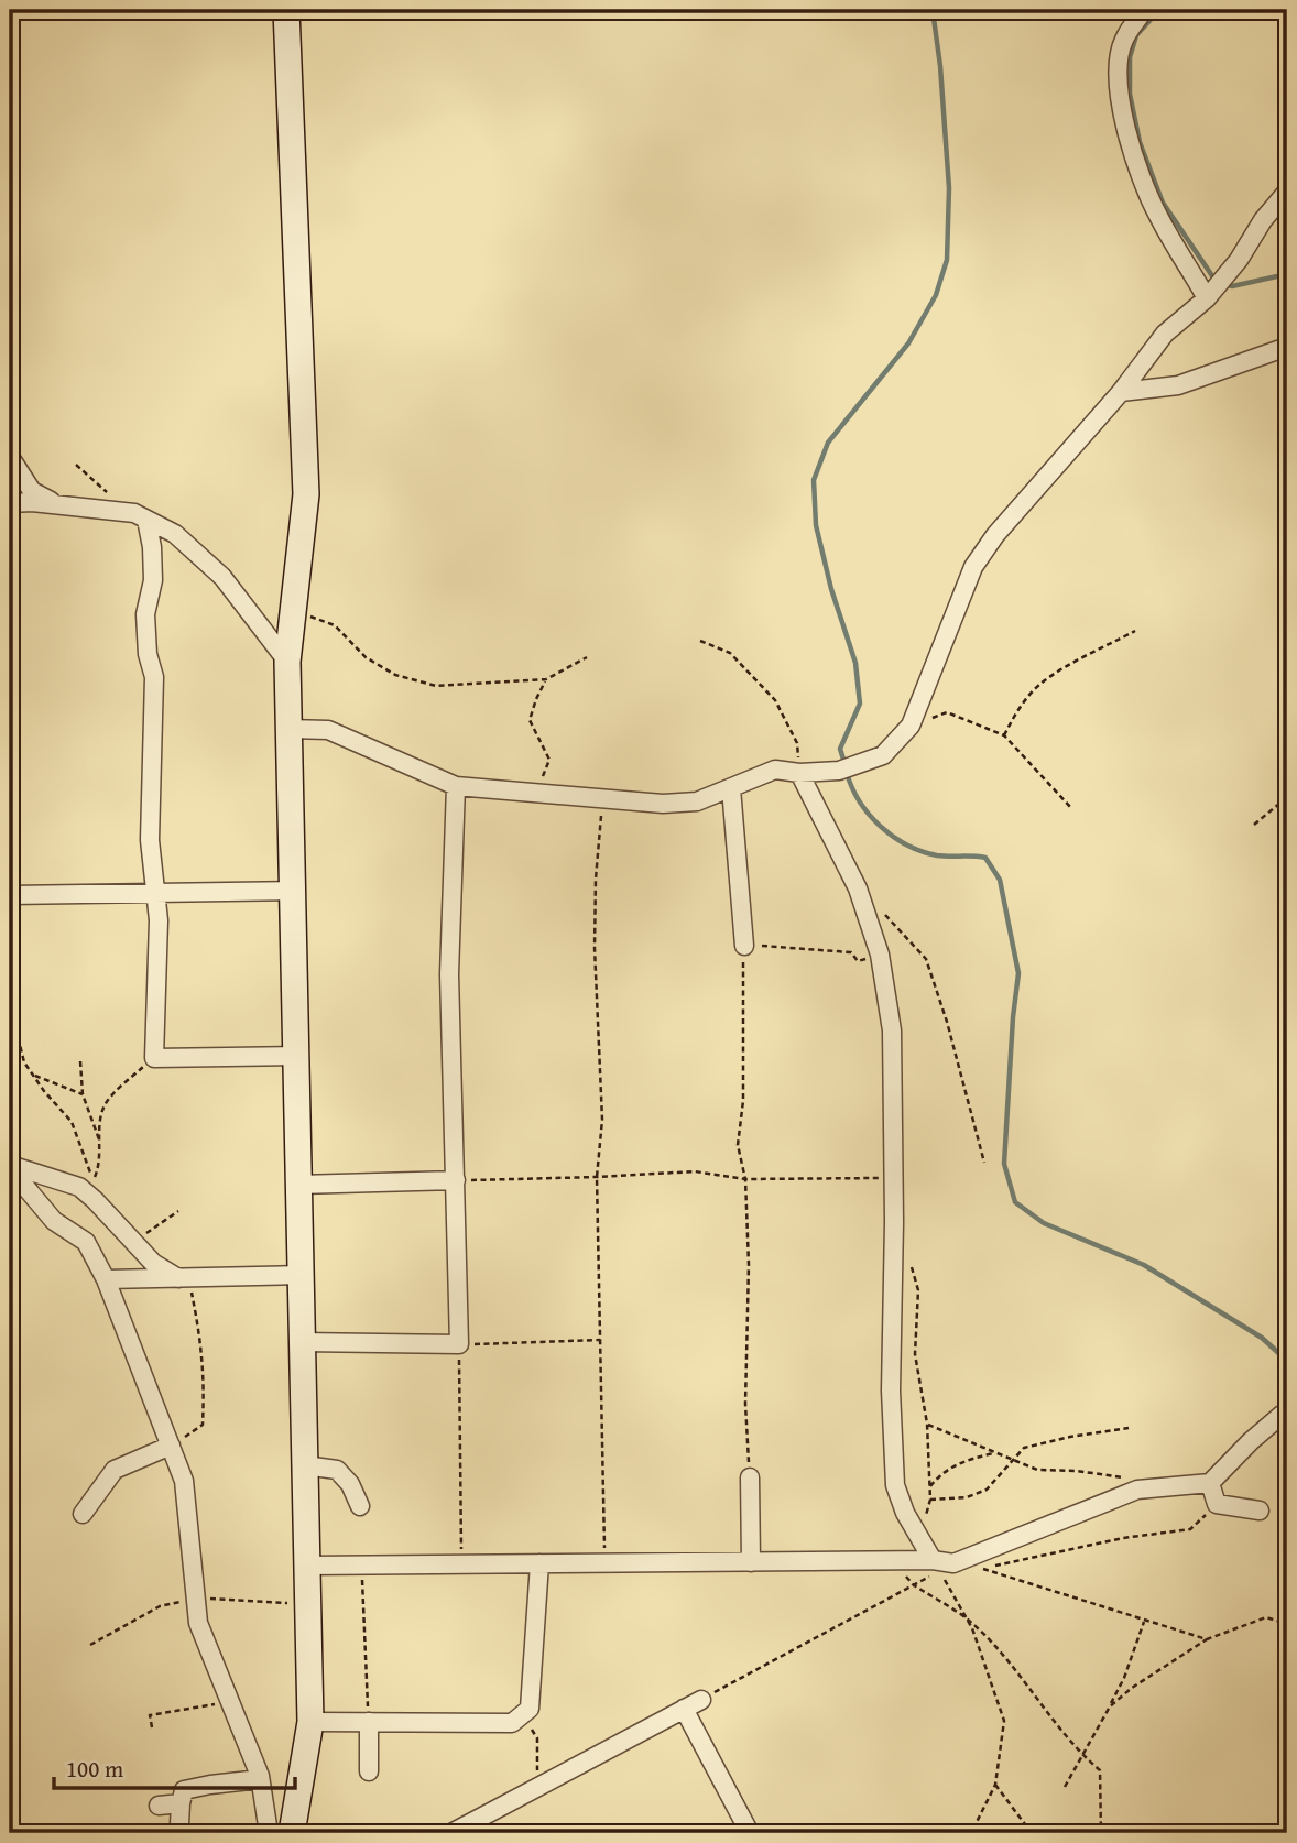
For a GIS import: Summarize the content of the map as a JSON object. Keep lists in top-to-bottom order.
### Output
{
  "scale_bar": "100 m"
}
